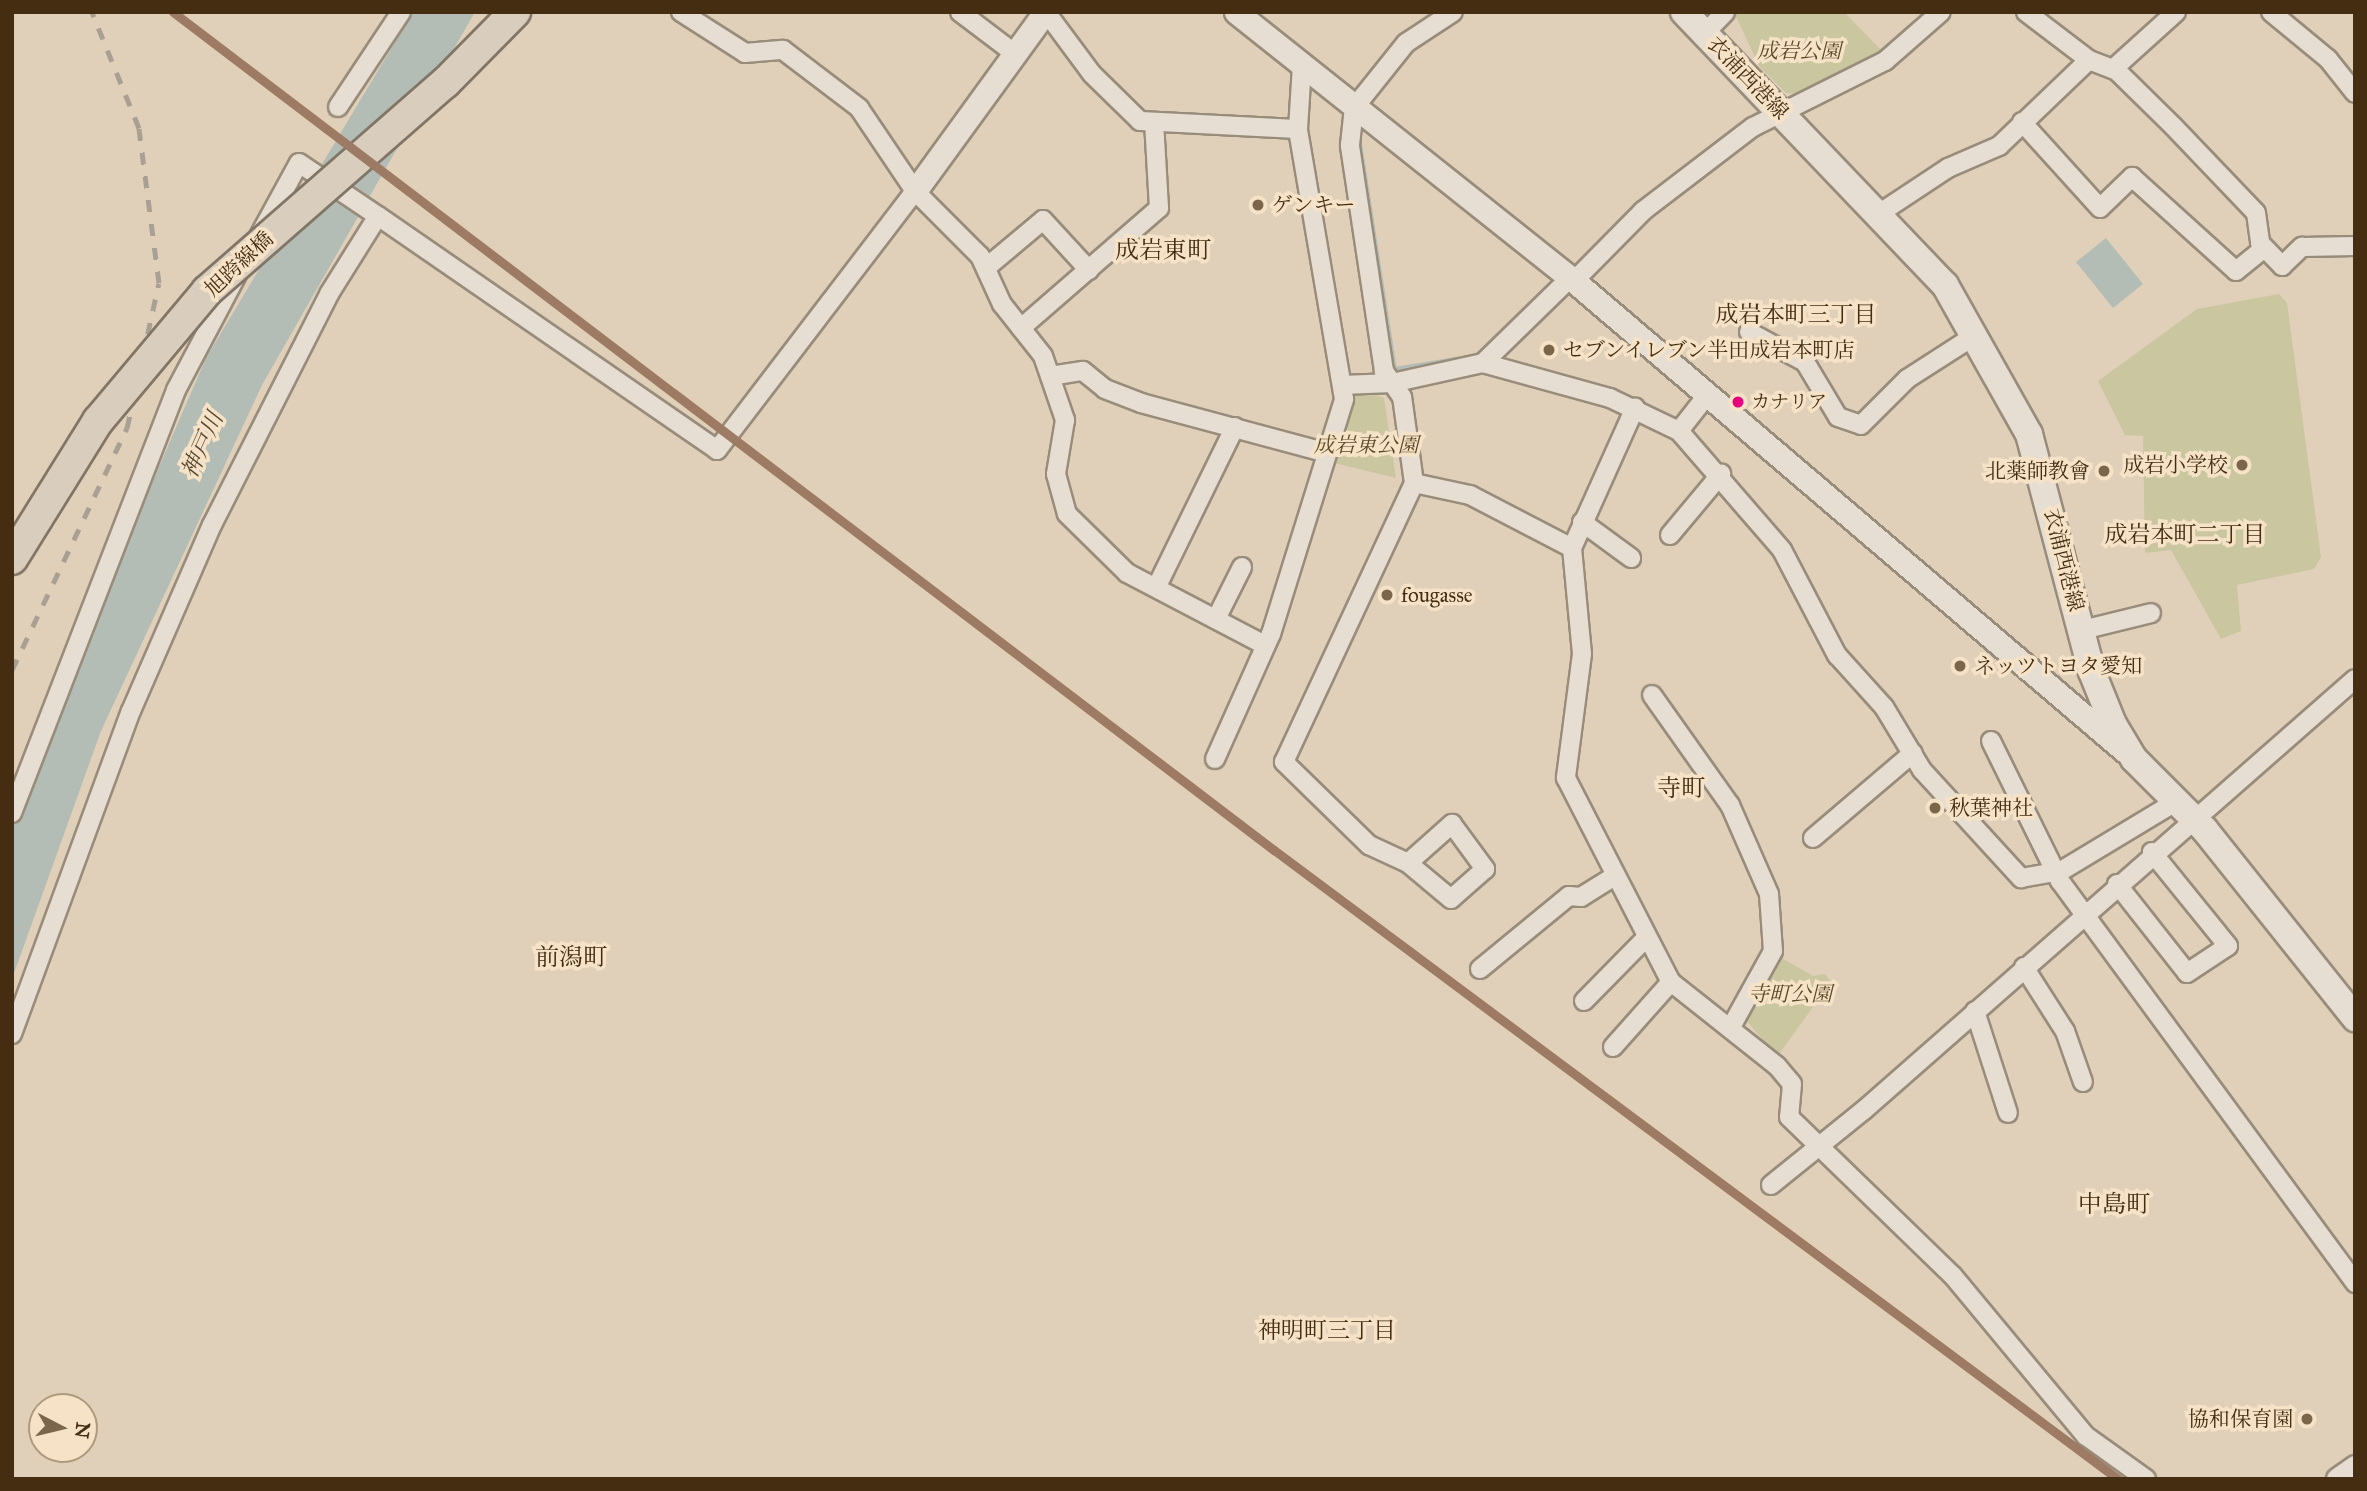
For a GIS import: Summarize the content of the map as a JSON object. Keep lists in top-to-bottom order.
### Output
{
  "streets": {
    "main road": ["衣浦西港線", "旭跨線橋"]
  },
  "districts": [
    "成岩東町",
    "成岩本町三丁目",
    "成岩本町二丁目",
    "寺町",
    "前潟町",
    "中島町",
    "神明町三丁目"
  ],
  "water": ["神戸川"],
  "parks": ["成岩公園", "成岩東公園", "寺町公園"],
  "places": [
    "ゲンキー",
    "セブンイレブン半田成岩本町店",
    "カナリア",
    "成岩小学校",
    "北薬師教會",
    "fougasse",
    "ネッツトヨタ愛知",
    "秋葉神社",
    "協和保育園"
  ],
  "north": "right"
}
